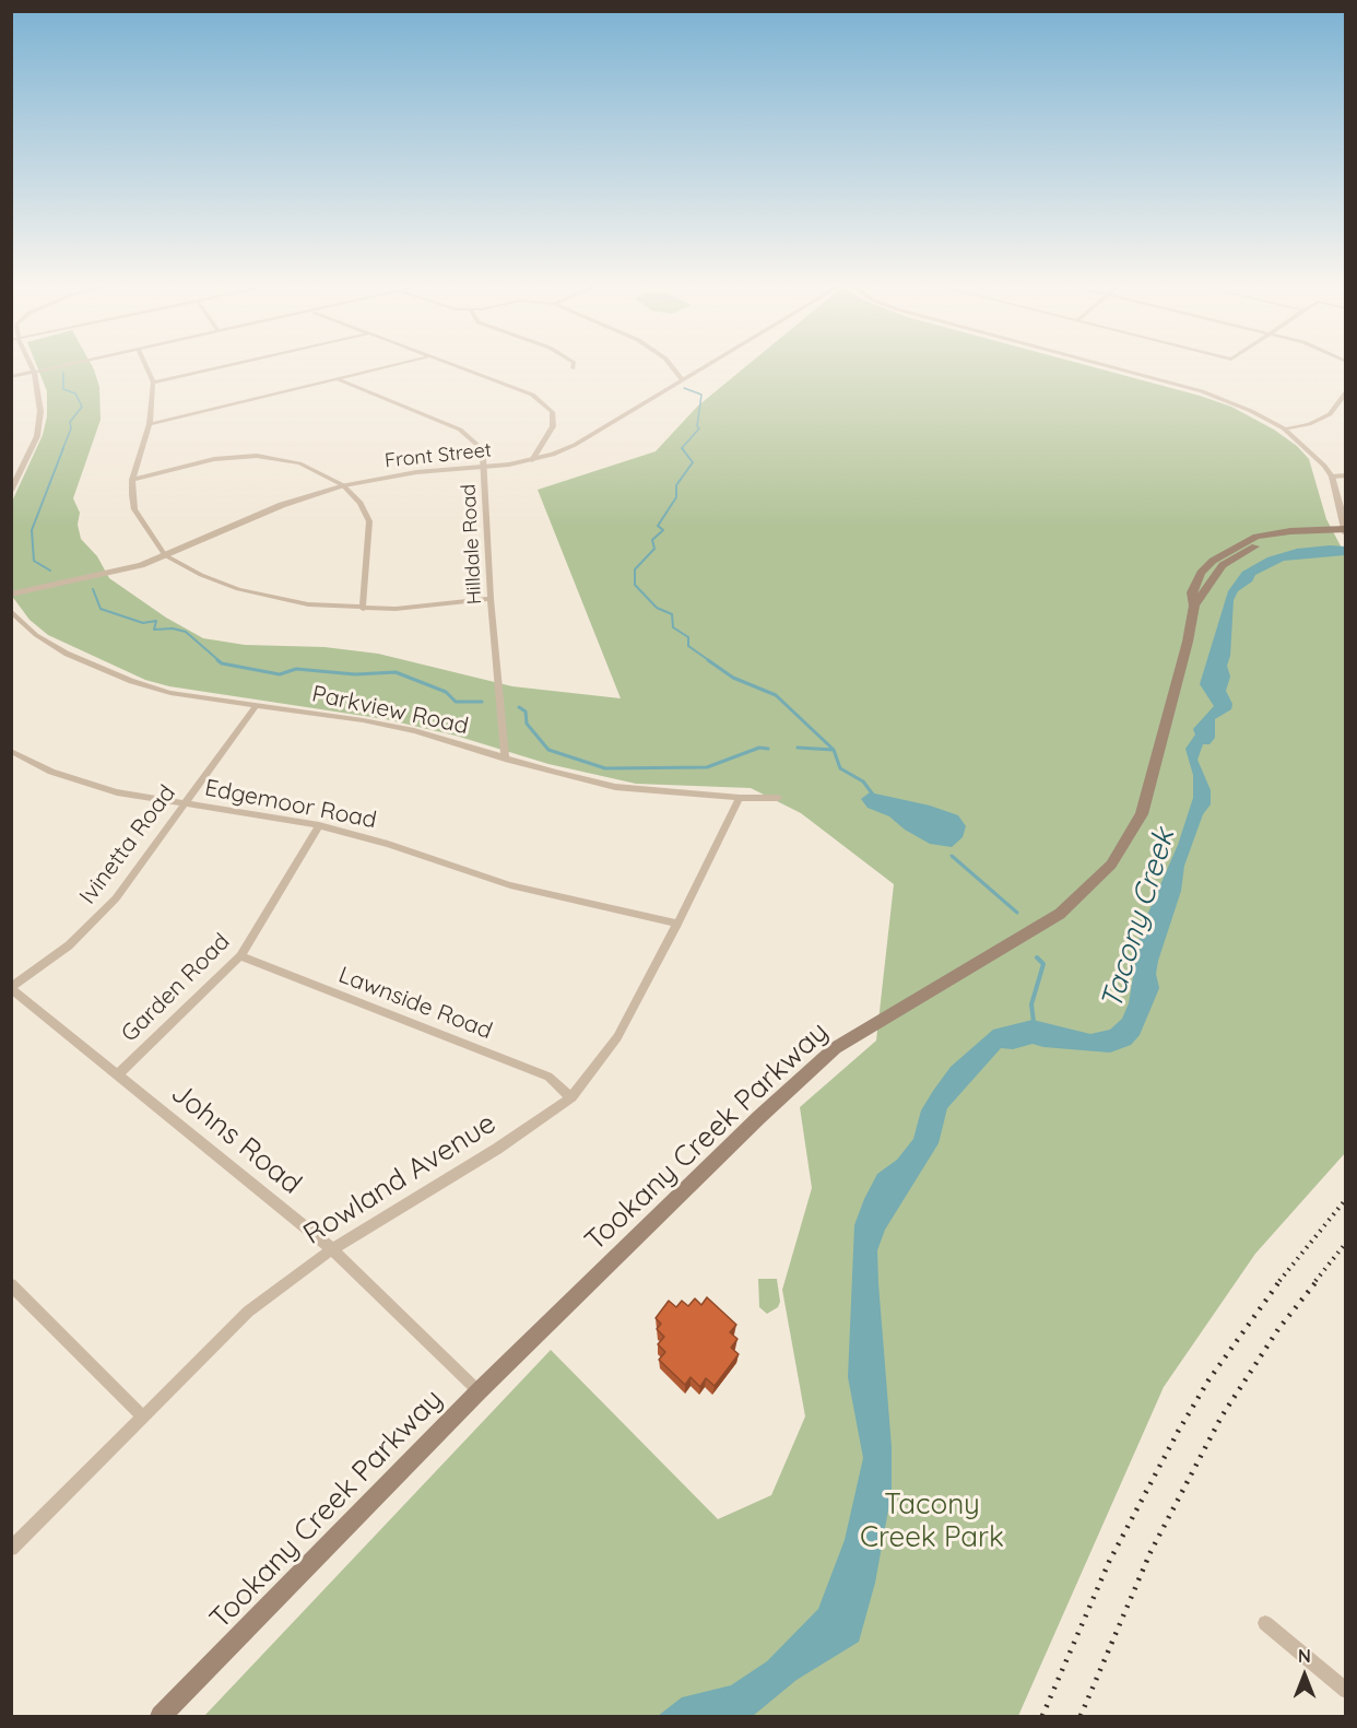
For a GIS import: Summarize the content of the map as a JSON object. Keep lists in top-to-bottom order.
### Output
{
  "streets": {
    "main road": ["Tookany Creek Parkway"],
    "street": [
      "Front Street",
      "Hilldale Road",
      "Parkview Road",
      "Edgemoor Road",
      "Ivinetta Road",
      "Garden Road",
      "Lawnside Road",
      "Johns Road",
      "Rowland Avenue"
    ]
  },
  "crossings": [
    ["Front Street", "Hilldale Road"],
    ["Hilldale Road", "Parkview Road"],
    ["Parkview Road", "Ivinetta Road"],
    ["Parkview Road", "Rowland Avenue"],
    ["Edgemoor Road", "Ivinetta Road"],
    ["Edgemoor Road", "Garden Road"],
    ["Edgemoor Road", "Rowland Avenue"],
    ["Ivinetta Road", "Johns Road"],
    ["Garden Road", "Lawnside Road"],
    ["Garden Road", "Johns Road"],
    ["Lawnside Road", "Rowland Avenue"],
    ["Tookany Creek Parkway", "Johns Road"],
    ["Johns Road", "Rowland Avenue"]
  ],
  "water": ["Tacony Creek"],
  "parks": ["Tacony Creek Park"],
  "north": "top"
}
